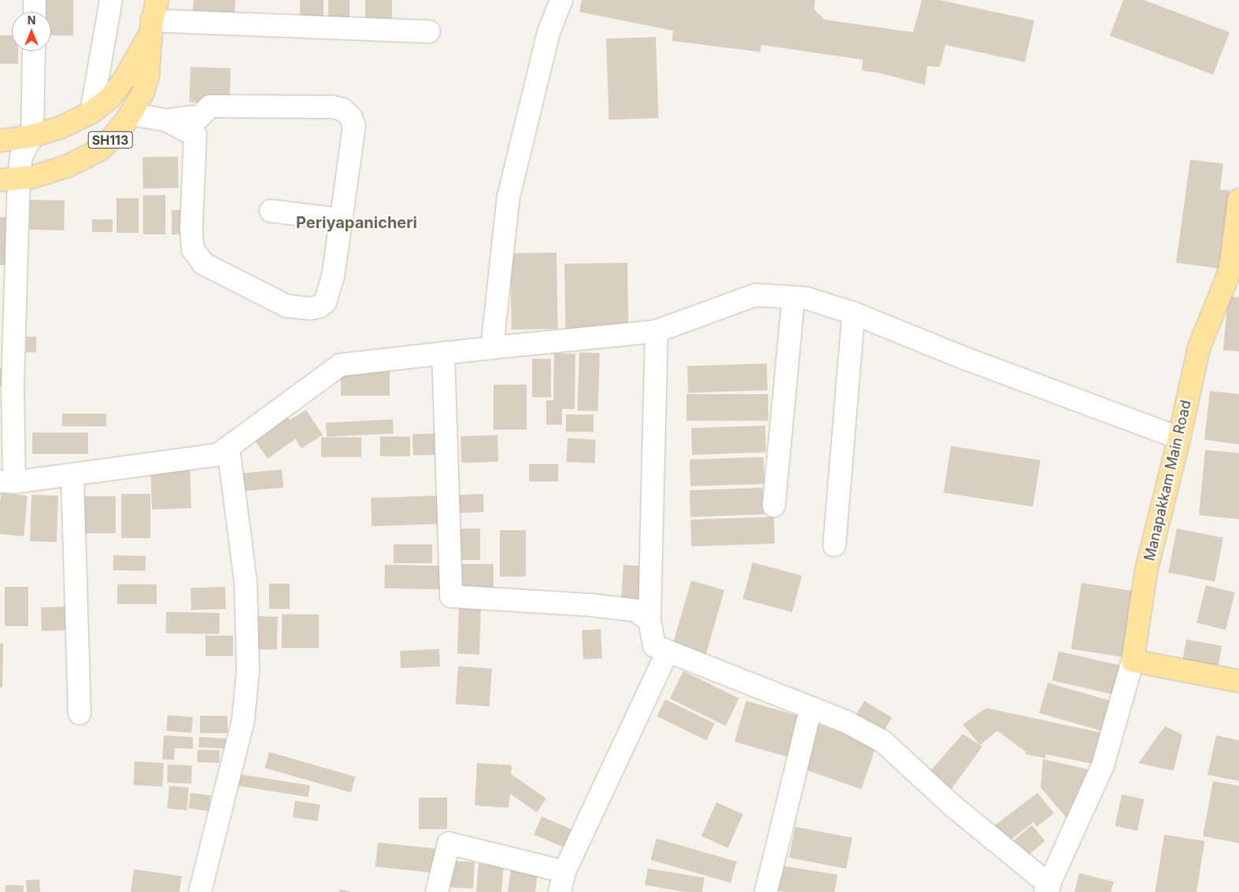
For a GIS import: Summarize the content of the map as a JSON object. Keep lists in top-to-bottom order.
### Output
{
  "streets": {
    "main road": ["SH113", "Manapakkam Main Road"]
  },
  "districts": ["Periyapanicheri"],
  "north": "top"
}
